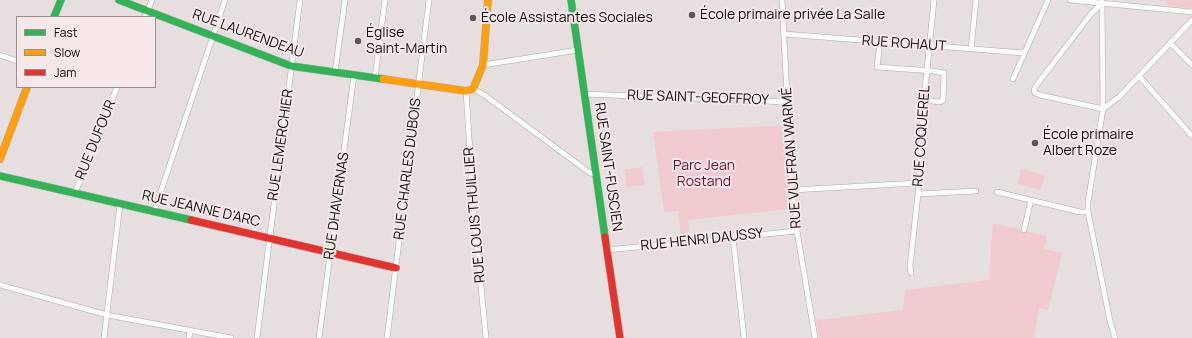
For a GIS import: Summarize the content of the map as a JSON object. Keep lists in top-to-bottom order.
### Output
{
  "streets": {
    "street": [
      "RUE LAURENDEAU",
      "RUE ROHAUT",
      "RUE SAINT-GEOFFROY",
      "RUE COQUEREL",
      "RUE DUFOUR",
      "RUE LEMERCHIER",
      "RUE VULFRAN WARMÉ",
      "RUE SAINT-FUSCIEN",
      "RUE CHARLES DUBOIS",
      "RUE DHAVERNAS",
      "RUE JEANNE D'ARC",
      "RUE LOUIS THUILLIER",
      "RUE HENRI DAUSSY"
    ]
  },
  "crossings": [
    ["RUE LAURENDEAU", "RUE LEMERCHIER"],
    ["RUE LAURENDEAU", "RUE CHARLES DUBOIS"],
    ["RUE LAURENDEAU", "RUE DHAVERNAS"],
    ["RUE LAURENDEAU", "RUE LOUIS THUILLIER"],
    ["RUE ROHAUT", "RUE COQUEREL"],
    ["RUE ROHAUT", "RUE VULFRAN WARMÉ"],
    ["RUE SAINT-GEOFFROY", "RUE VULFRAN WARMÉ"],
    ["RUE SAINT-GEOFFROY", "RUE SAINT-FUSCIEN"],
    ["RUE DUFOUR", "RUE JEANNE D'ARC"],
    ["RUE LEMERCHIER", "RUE JEANNE D'ARC"],
    ["RUE VULFRAN WARMÉ", "RUE HENRI DAUSSY"],
    ["RUE SAINT-FUSCIEN", "RUE HENRI DAUSSY"],
    ["RUE CHARLES DUBOIS", "RUE JEANNE D'ARC"],
    ["RUE DHAVERNAS", "RUE JEANNE D'ARC"]
  ],
  "parks": ["Parc Jean Rostand"],
  "places": [
    "École primaire privée La Salle",
    "École Assistantes Sociales",
    "Église Saint-Martin",
    "École primaire Albert Roze"
  ],
  "legend": ["Fast", "Slow", "Jam"]
}
